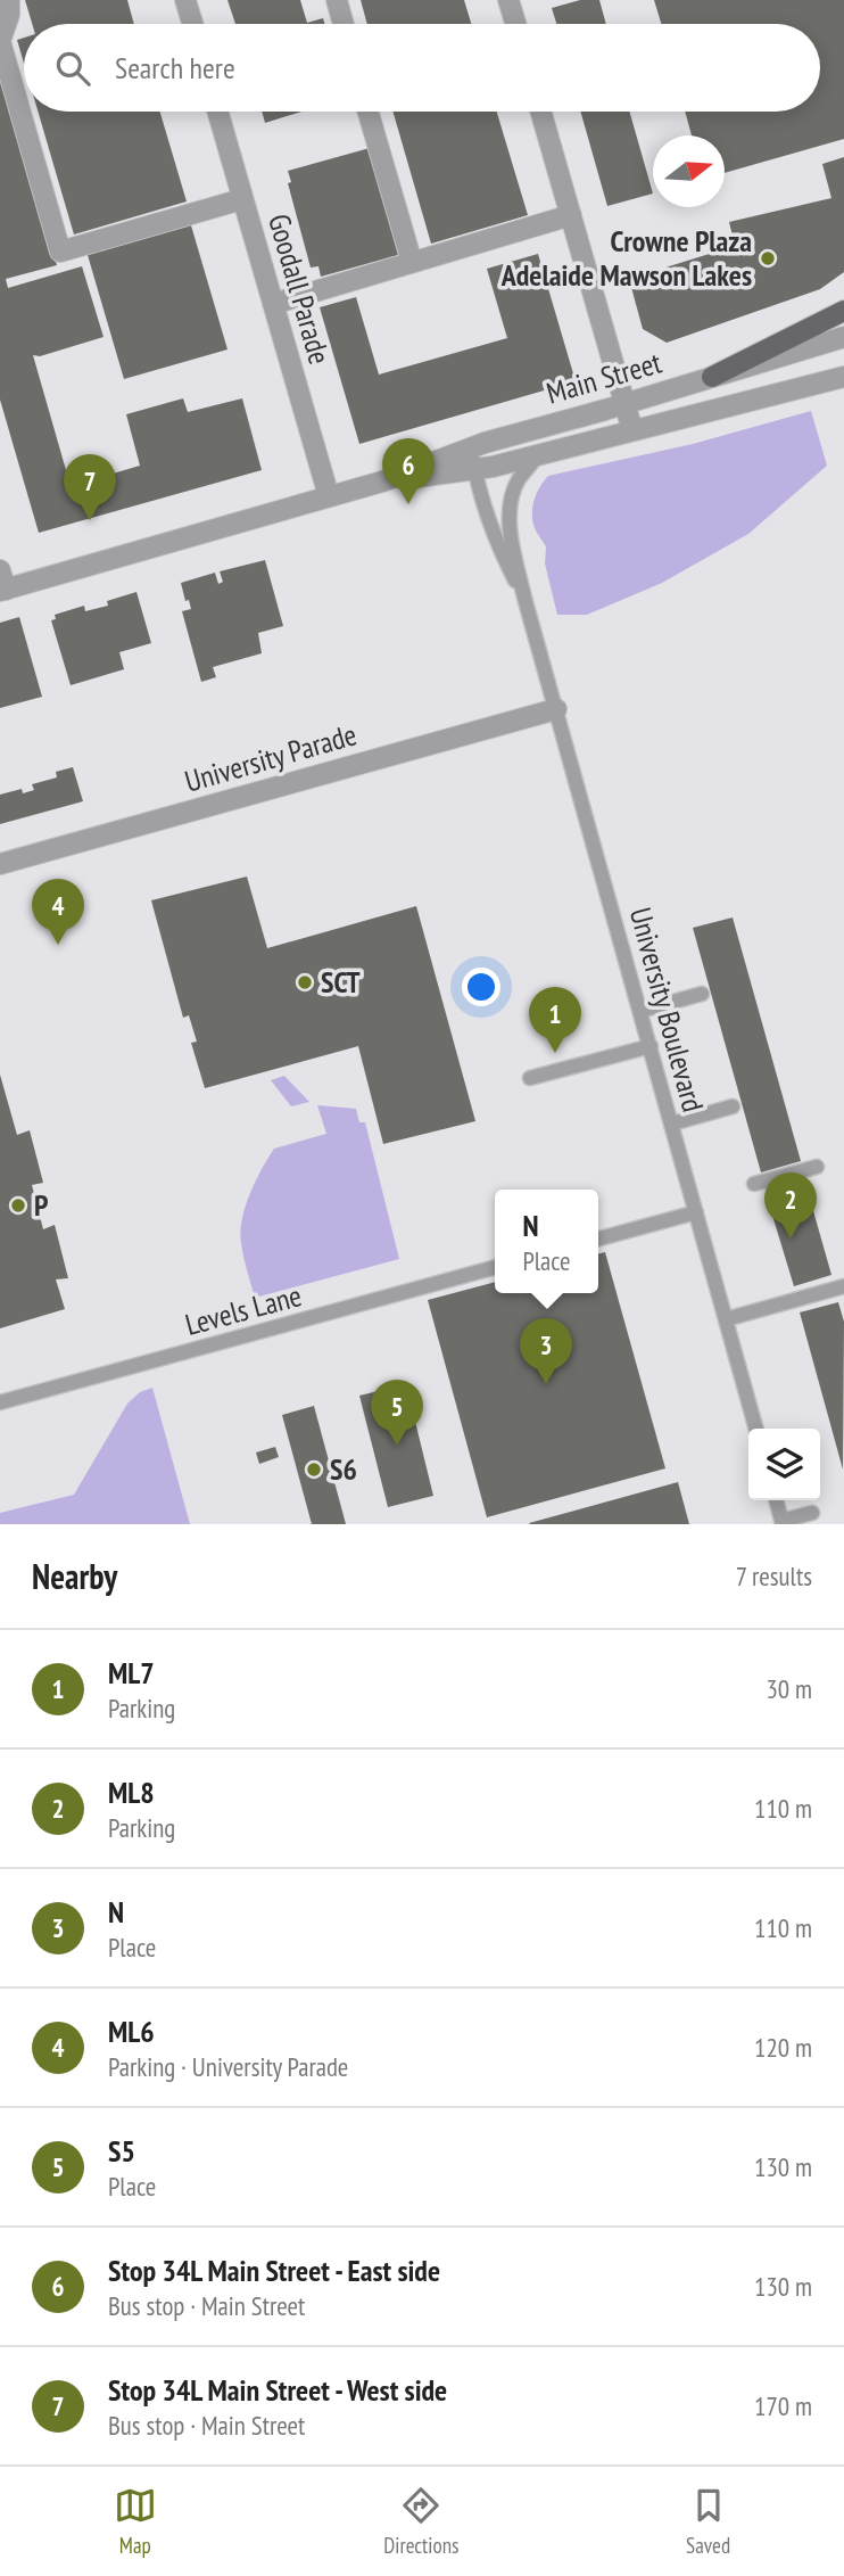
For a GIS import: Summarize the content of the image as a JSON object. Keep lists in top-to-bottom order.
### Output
{
  "streets": {
    "street": ["Goodall Parade", "Main Street", "University Parade"],
    "lane": ["University Boulevard", "Levels Lane"]
  },
  "crossings": [
    ["Goodall Parade", "Main Street"],
    ["Main Street", "University Boulevard"],
    ["University Parade", "University Boulevard"]
  ],
  "places": [
    "Crowne Plaza Adelaide Mawson Lakes",
    "SCT",
    "P",
    "S6"
  ],
  "north": "right",
  "page": {
    "search": "Search here",
    "pins": [
      "6",
      "7",
      "4",
      "1",
      "2",
      "3",
      "5"
    ],
    "popup": ["N", "Place"],
    "heading": ["Nearby", "7 results"],
    "list": [
      {
        "mark": "1",
        "name": "ML7",
        "note": "Parking",
        "value": "30 m"
      },
      {
        "mark": "2",
        "name": "ML8",
        "note": "Parking",
        "value": "110 m"
      },
      {
        "mark": "3",
        "name": "N",
        "note": "Place",
        "value": "110 m"
      },
      {
        "mark": "4",
        "name": "ML6",
        "note": "Parking · University Parade",
        "value": "120 m"
      },
      {
        "mark": "5",
        "name": "S5",
        "note": "Place",
        "value": "130 m"
      },
      {
        "mark": "6",
        "name": "Stop 34L Main Street - East side",
        "note": "Bus stop · Main Street",
        "value": "130 m"
      },
      {
        "mark": "7",
        "name": "Stop 34L Main Street - West side",
        "note": "Bus stop · Main Street",
        "value": "170 m"
      }
    ],
    "nav": ["Map", "Directions", "Saved"]
  }
}
